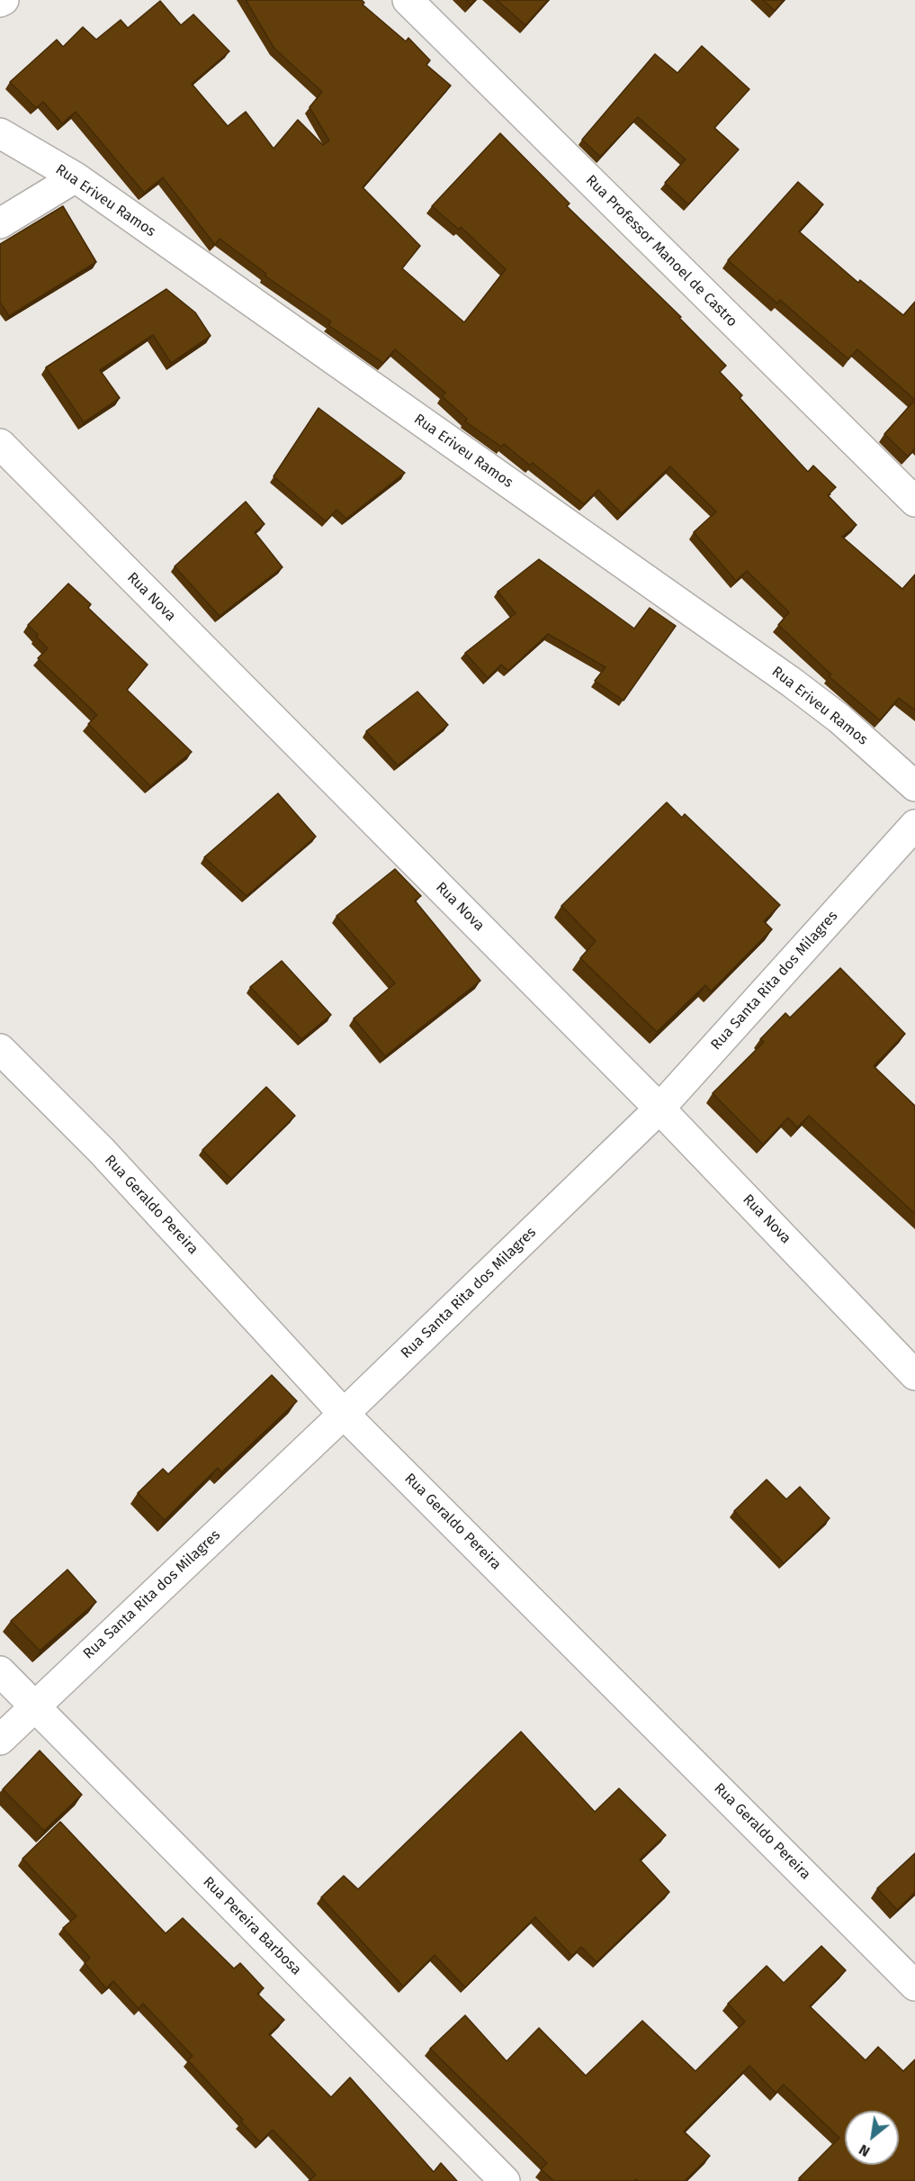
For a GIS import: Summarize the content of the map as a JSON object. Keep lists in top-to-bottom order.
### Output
{
  "streets": {
    "street": [
      "Rua Eriveu Ramos",
      "Rua Professor Manoel de Castro",
      "Rua Nova",
      "Rua Santa Rita dos Milagres",
      "Rua Geraldo Pereira",
      "Rua Pereira Barbosa"
    ]
  },
  "crossings": [
    ["Rua Nova", "Rua Santa Rita dos Milagres"],
    ["Rua Santa Rita dos Milagres", "Rua Geraldo Pereira"],
    ["Rua Santa Rita dos Milagres", "Rua Pereira Barbosa"]
  ],
  "north": "bottom left"
}
